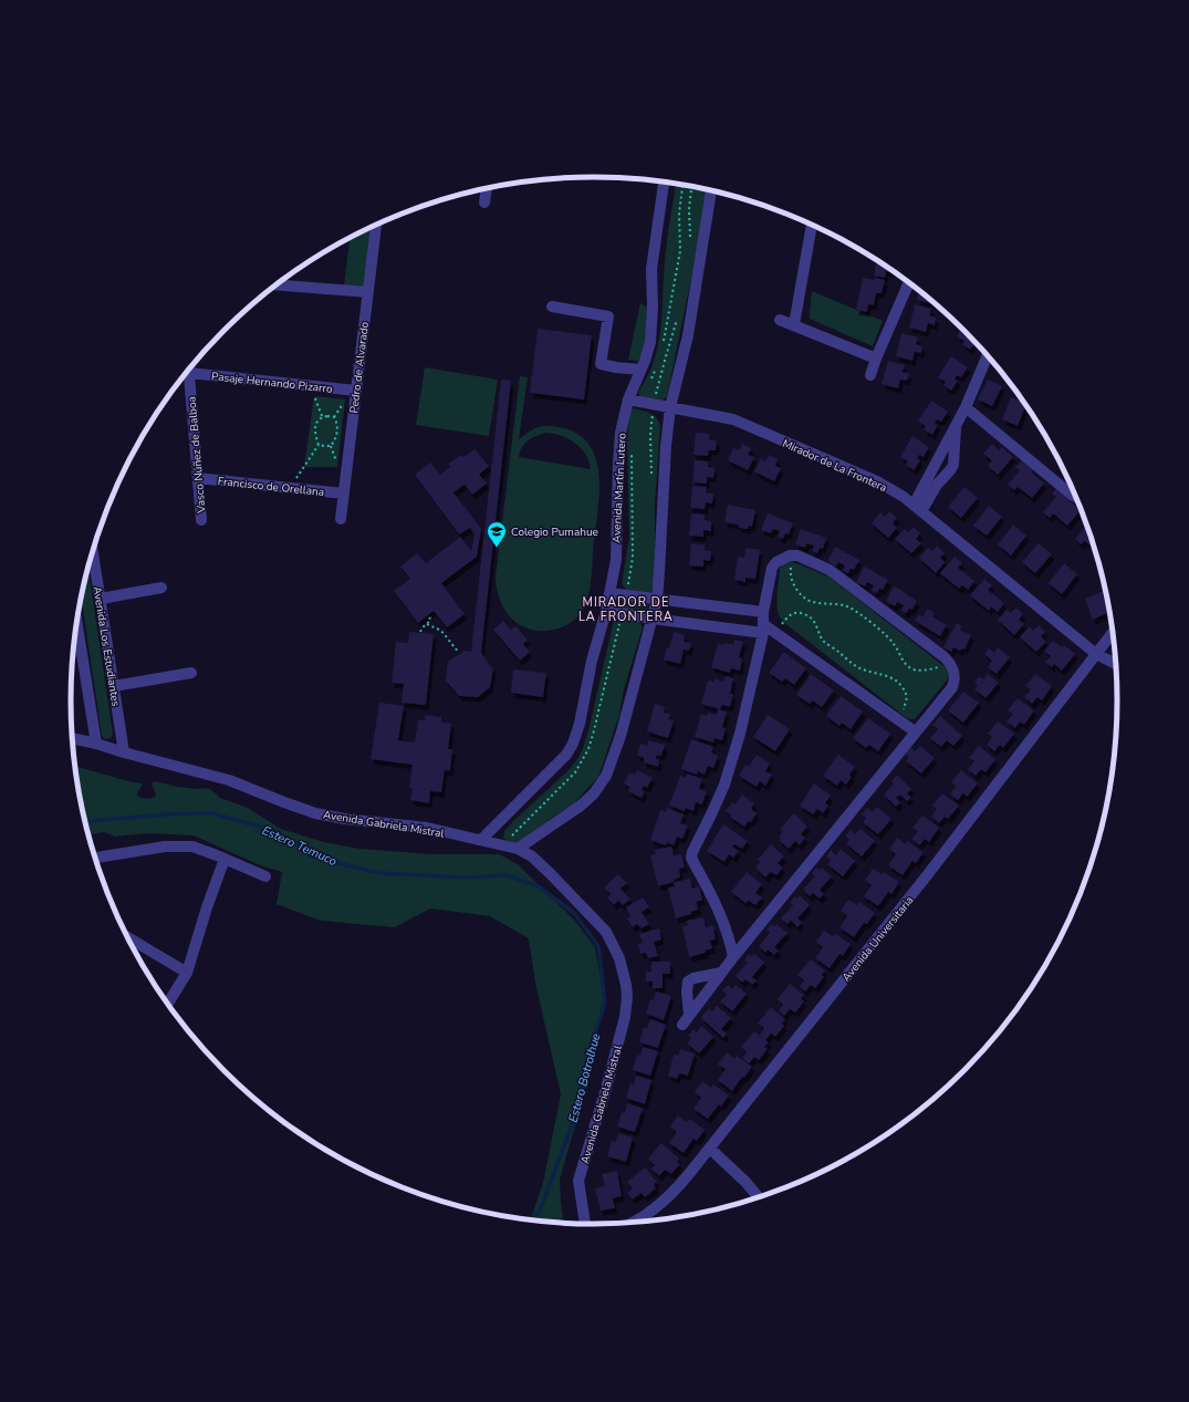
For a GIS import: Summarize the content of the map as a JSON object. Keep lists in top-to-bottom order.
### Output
{
  "streets": {
    "street": [
      "Pedro de Alvarado",
      "Pasaje Hernando Pizarro",
      "Vasco Núñez de Balboa",
      "Mirador de La Frontera",
      "Francisco de Orellana",
      "Avenida Martín Lutero",
      "Avenida Los Estudiantes",
      "Avenida Gabriela Mistral",
      "Avenida Universitaria"
    ]
  },
  "crossings": [
    ["Pedro de Alvarado", "Pasaje Hernando Pizarro"],
    ["Pedro de Alvarado", "Francisco de Orellana"],
    ["Vasco Núñez de Balboa", "Francisco de Orellana"],
    ["Mirador de La Frontera", "Avenida Martín Lutero"],
    ["Mirador de La Frontera", "Avenida Universitaria"],
    ["Avenida Martín Lutero", "Avenida Gabriela Mistral"],
    ["Avenida Los Estudiantes", "Avenida Gabriela Mistral"]
  ],
  "districts": ["MIRADOR DE LA FRONTERA"],
  "water": ["Estero Temuco", "Estero Botrolhue"],
  "places": {
    "school or university": ["Colegio Pumahue"]
  }
}
